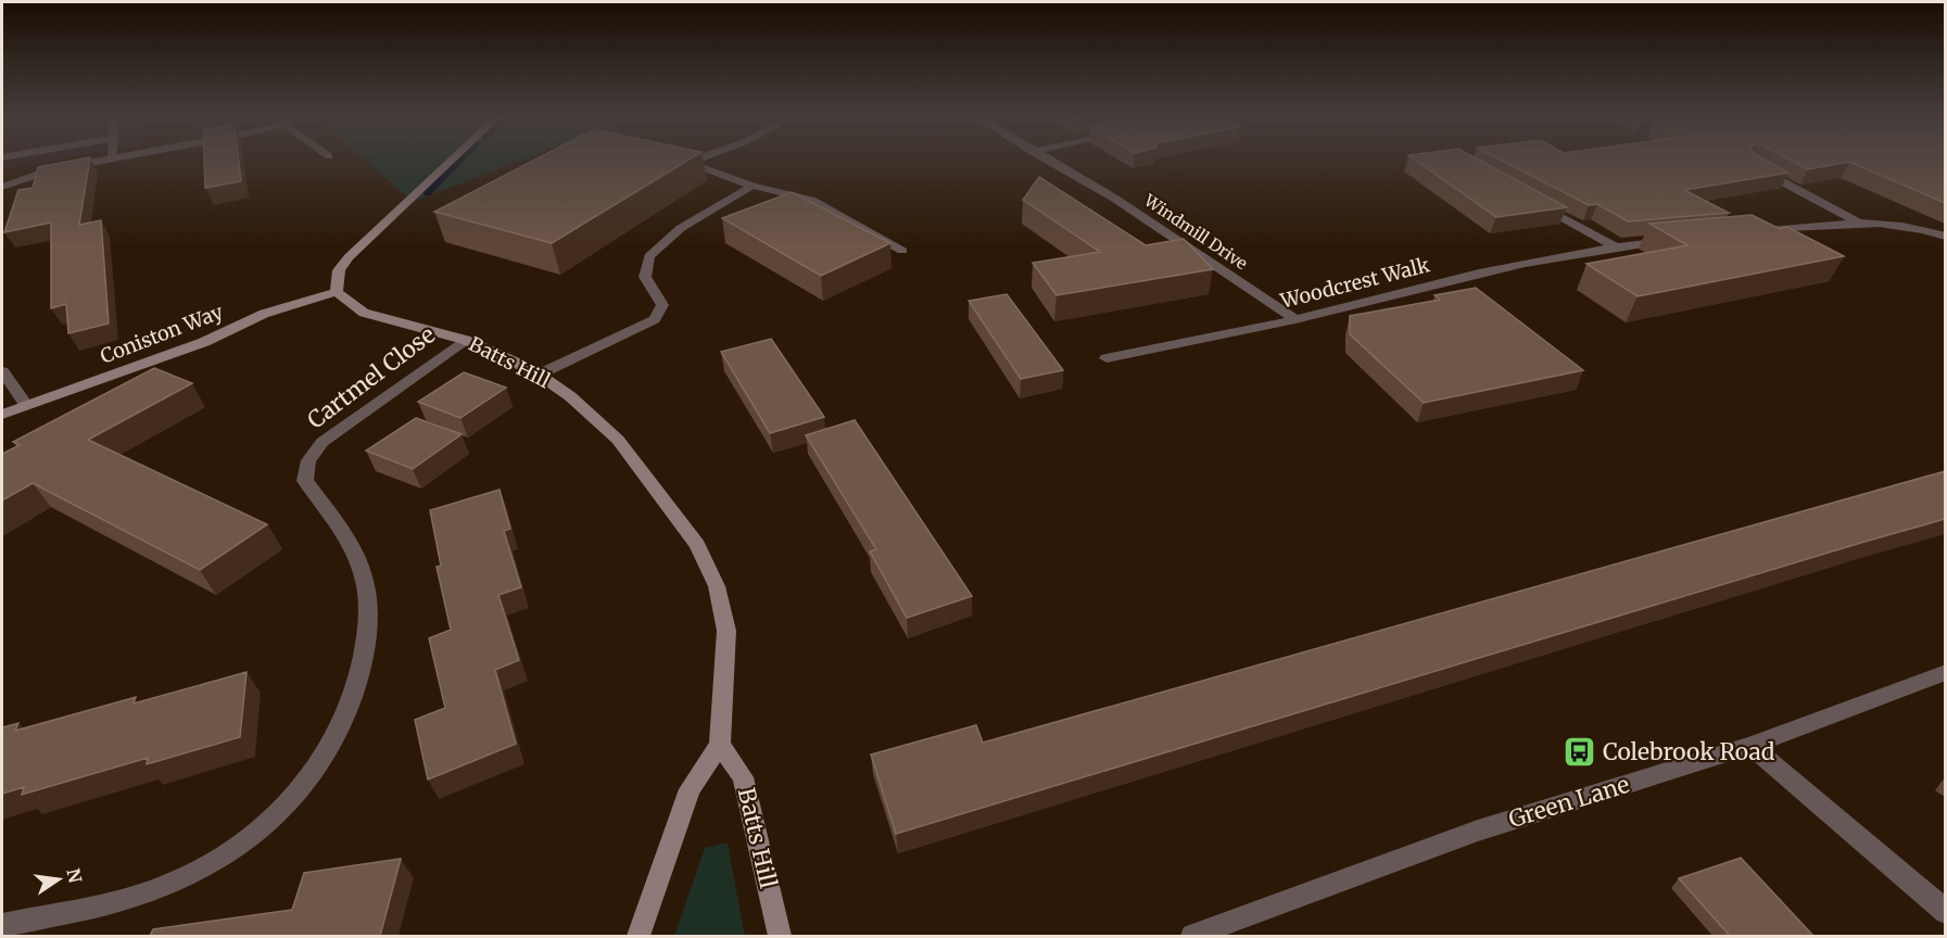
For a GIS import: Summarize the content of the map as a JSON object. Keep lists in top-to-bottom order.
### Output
{
  "streets": {
    "street": [
      "Windmill Drive",
      "Woodcrest Walk",
      "Coniston Way",
      "Batts Hill",
      "Cartmel Close",
      "Green Lane"
    ]
  },
  "crossings": [
    ["Windmill Drive", "Woodcrest Walk"],
    ["Coniston Way", "Batts Hill"],
    ["Batts Hill", "Cartmel Close"]
  ],
  "places": {
    "bus stop": ["Colebrook Road"]
  },
  "north": "right"
}
